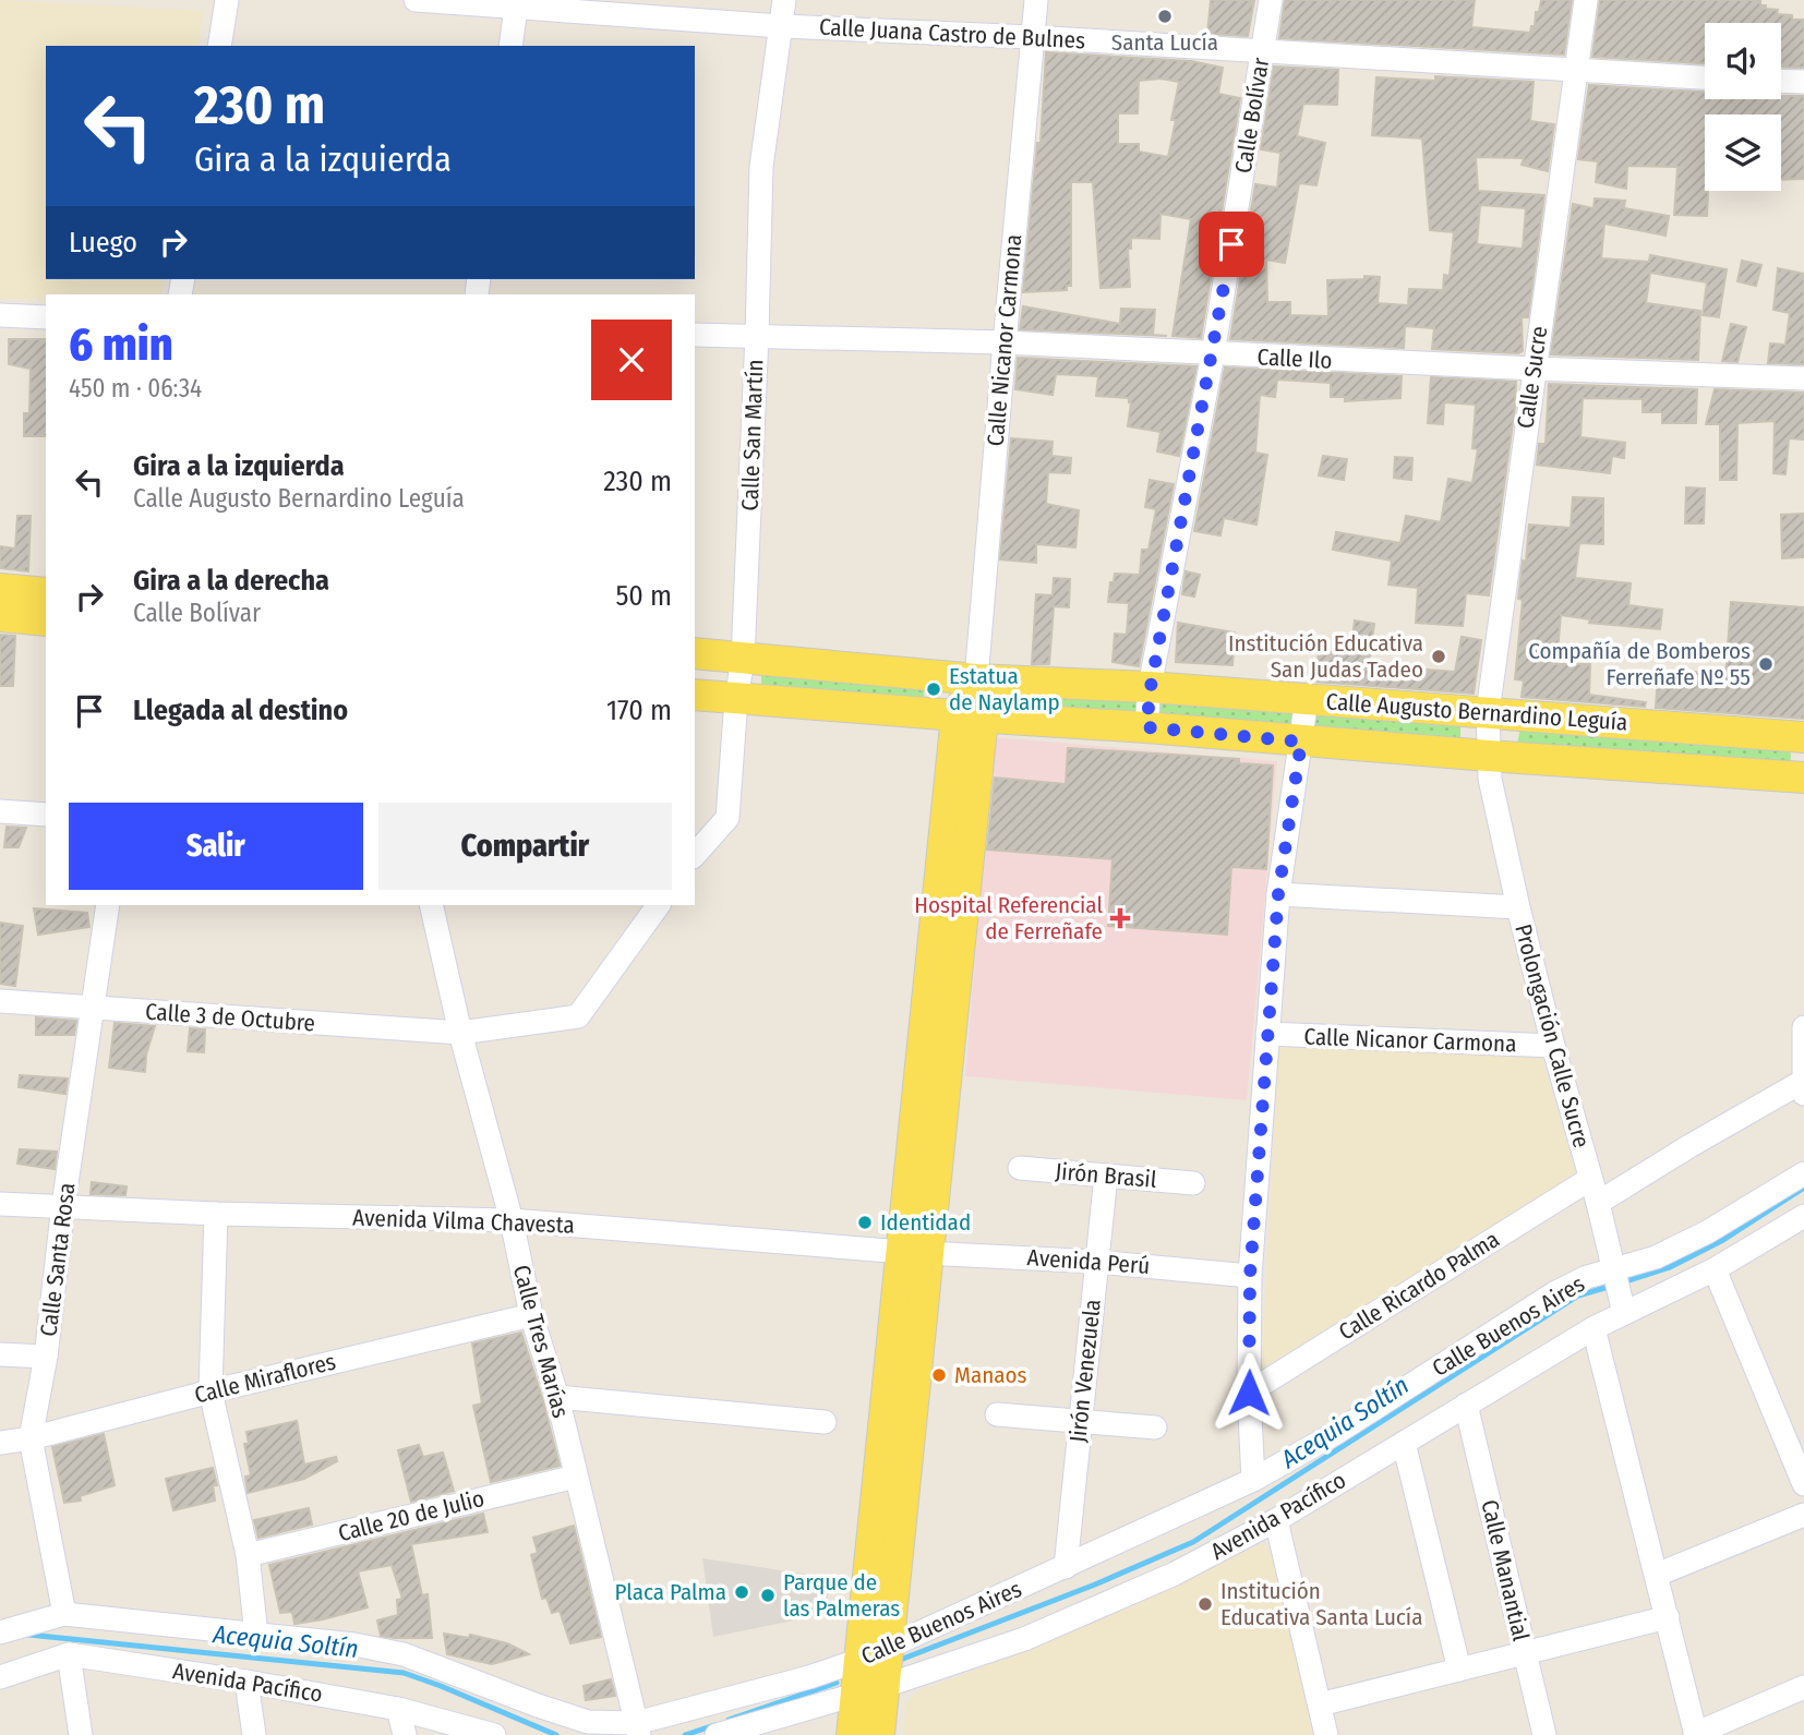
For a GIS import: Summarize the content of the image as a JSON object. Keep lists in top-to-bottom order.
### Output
{
  "streets": {
    "main road": ["Calle Augusto Bernardino Leguía"],
    "street": [
      "Calle Juana Castro de Bulnes",
      "Calle Bolívar",
      "Calle Nicanor Carmona",
      "Calle Ilo",
      "Calle Sucre",
      "Calle San Martín",
      "Calle 3 de Octubre",
      "Prolongación Calle Sucre",
      "Jirón Brasil",
      "Avenida Vilma Chavesta",
      "Calle Santa Rosa",
      "Avenida Perú",
      "Calle Ricardo Palma",
      "Calle Buenos Aires",
      "Calle Tres Marías",
      "Jirón Venezuela",
      "Calle Miraflores",
      "Calle 20 de Julio",
      "Avenida Pacífico",
      "Calle Manantial"
    ]
  },
  "crossings": [
    ["Calle Juana Castro de Bulnes", "Calle Bolívar"],
    ["Calle Juana Castro de Bulnes", "Calle Nicanor Carmona"],
    ["Calle Juana Castro de Bulnes", "Calle Sucre"],
    ["Calle Juana Castro de Bulnes", "Calle San Martín"],
    ["Calle Bolívar", "Calle Ilo"],
    ["Calle Bolívar", "Calle Augusto Bernardino Leguía"],
    ["Calle Nicanor Carmona", "Calle Ilo"],
    ["Calle Nicanor Carmona", "Calle Augusto Bernardino Leguía"],
    ["Calle Nicanor Carmona", "Prolongación Calle Sucre"],
    ["Calle Ilo", "Calle Sucre"],
    ["Calle Ilo", "Calle San Martín"],
    ["Calle Sucre", "Calle Augusto Bernardino Leguía"],
    ["Calle Sucre", "Prolongación Calle Sucre"],
    ["Calle San Martín", "Calle Augusto Bernardino Leguía"],
    ["Calle Augusto Bernardino Leguía", "Prolongación Calle Sucre"],
    ["Calle 3 de Octubre", "Calle Santa Rosa"],
    ["Calle 3 de Octubre", "Calle Tres Marías"],
    ["Prolongación Calle Sucre", "Calle Ricardo Palma"],
    ["Prolongación Calle Sucre", "Calle Buenos Aires"],
    ["Prolongación Calle Sucre", "Avenida Pacífico"],
    ["Jirón Brasil", "Jirón Venezuela"],
    ["Avenida Vilma Chavesta", "Calle Santa Rosa"],
    ["Avenida Vilma Chavesta", "Avenida Perú"],
    ["Avenida Vilma Chavesta", "Calle Tres Marías"],
    ["Calle Santa Rosa", "Calle Buenos Aires"],
    ["Calle Santa Rosa", "Calle Miraflores"],
    ["Avenida Perú", "Jirón Venezuela"],
    ["Calle Buenos Aires", "Calle Tres Marías"],
    ["Calle Buenos Aires", "Jirón Venezuela"],
    ["Calle Buenos Aires", "Avenida Pacífico"],
    ["Calle Tres Marías", "Calle Miraflores"],
    ["Calle Tres Marías", "Calle 20 de Julio"],
    ["Avenida Pacífico", "Calle Manantial"]
  ],
  "water": ["Acequia Soltín"],
  "places": {
    "other": [
      "Santa Lucía",
      "Institución Educativa San Judas Tadeo",
      "Compañía de Bomberos Ferreñafe Nº 55",
      "Estatua de Naylamp",
      "Identidad",
      "Manaos",
      "Placa Palma",
      "Parque de las Palmeras",
      "Institución Educativa Santa Lucía"
    ],
    "health": ["Hospital Referencial de Ferreñafe"]
  },
  "page": {
    "turn": ["230 m", "Gira a la izquierda"],
    "then": "Luego",
    "heading": ["6 min", "450 m · 06:34"],
    "list": [
      {
        "name": "Gira a la izquierda",
        "note": "Calle Augusto Bernardino Leguía",
        "value": "230 m"
      },
      {
        "name": "Gira a la derecha",
        "note": "Calle Bolívar",
        "value": "50 m"
      },
      {
        "name": "Llegada al destino",
        "value": "170 m"
      }
    ],
    "buttons": ["Salir", "Compartir"]
  }
}
